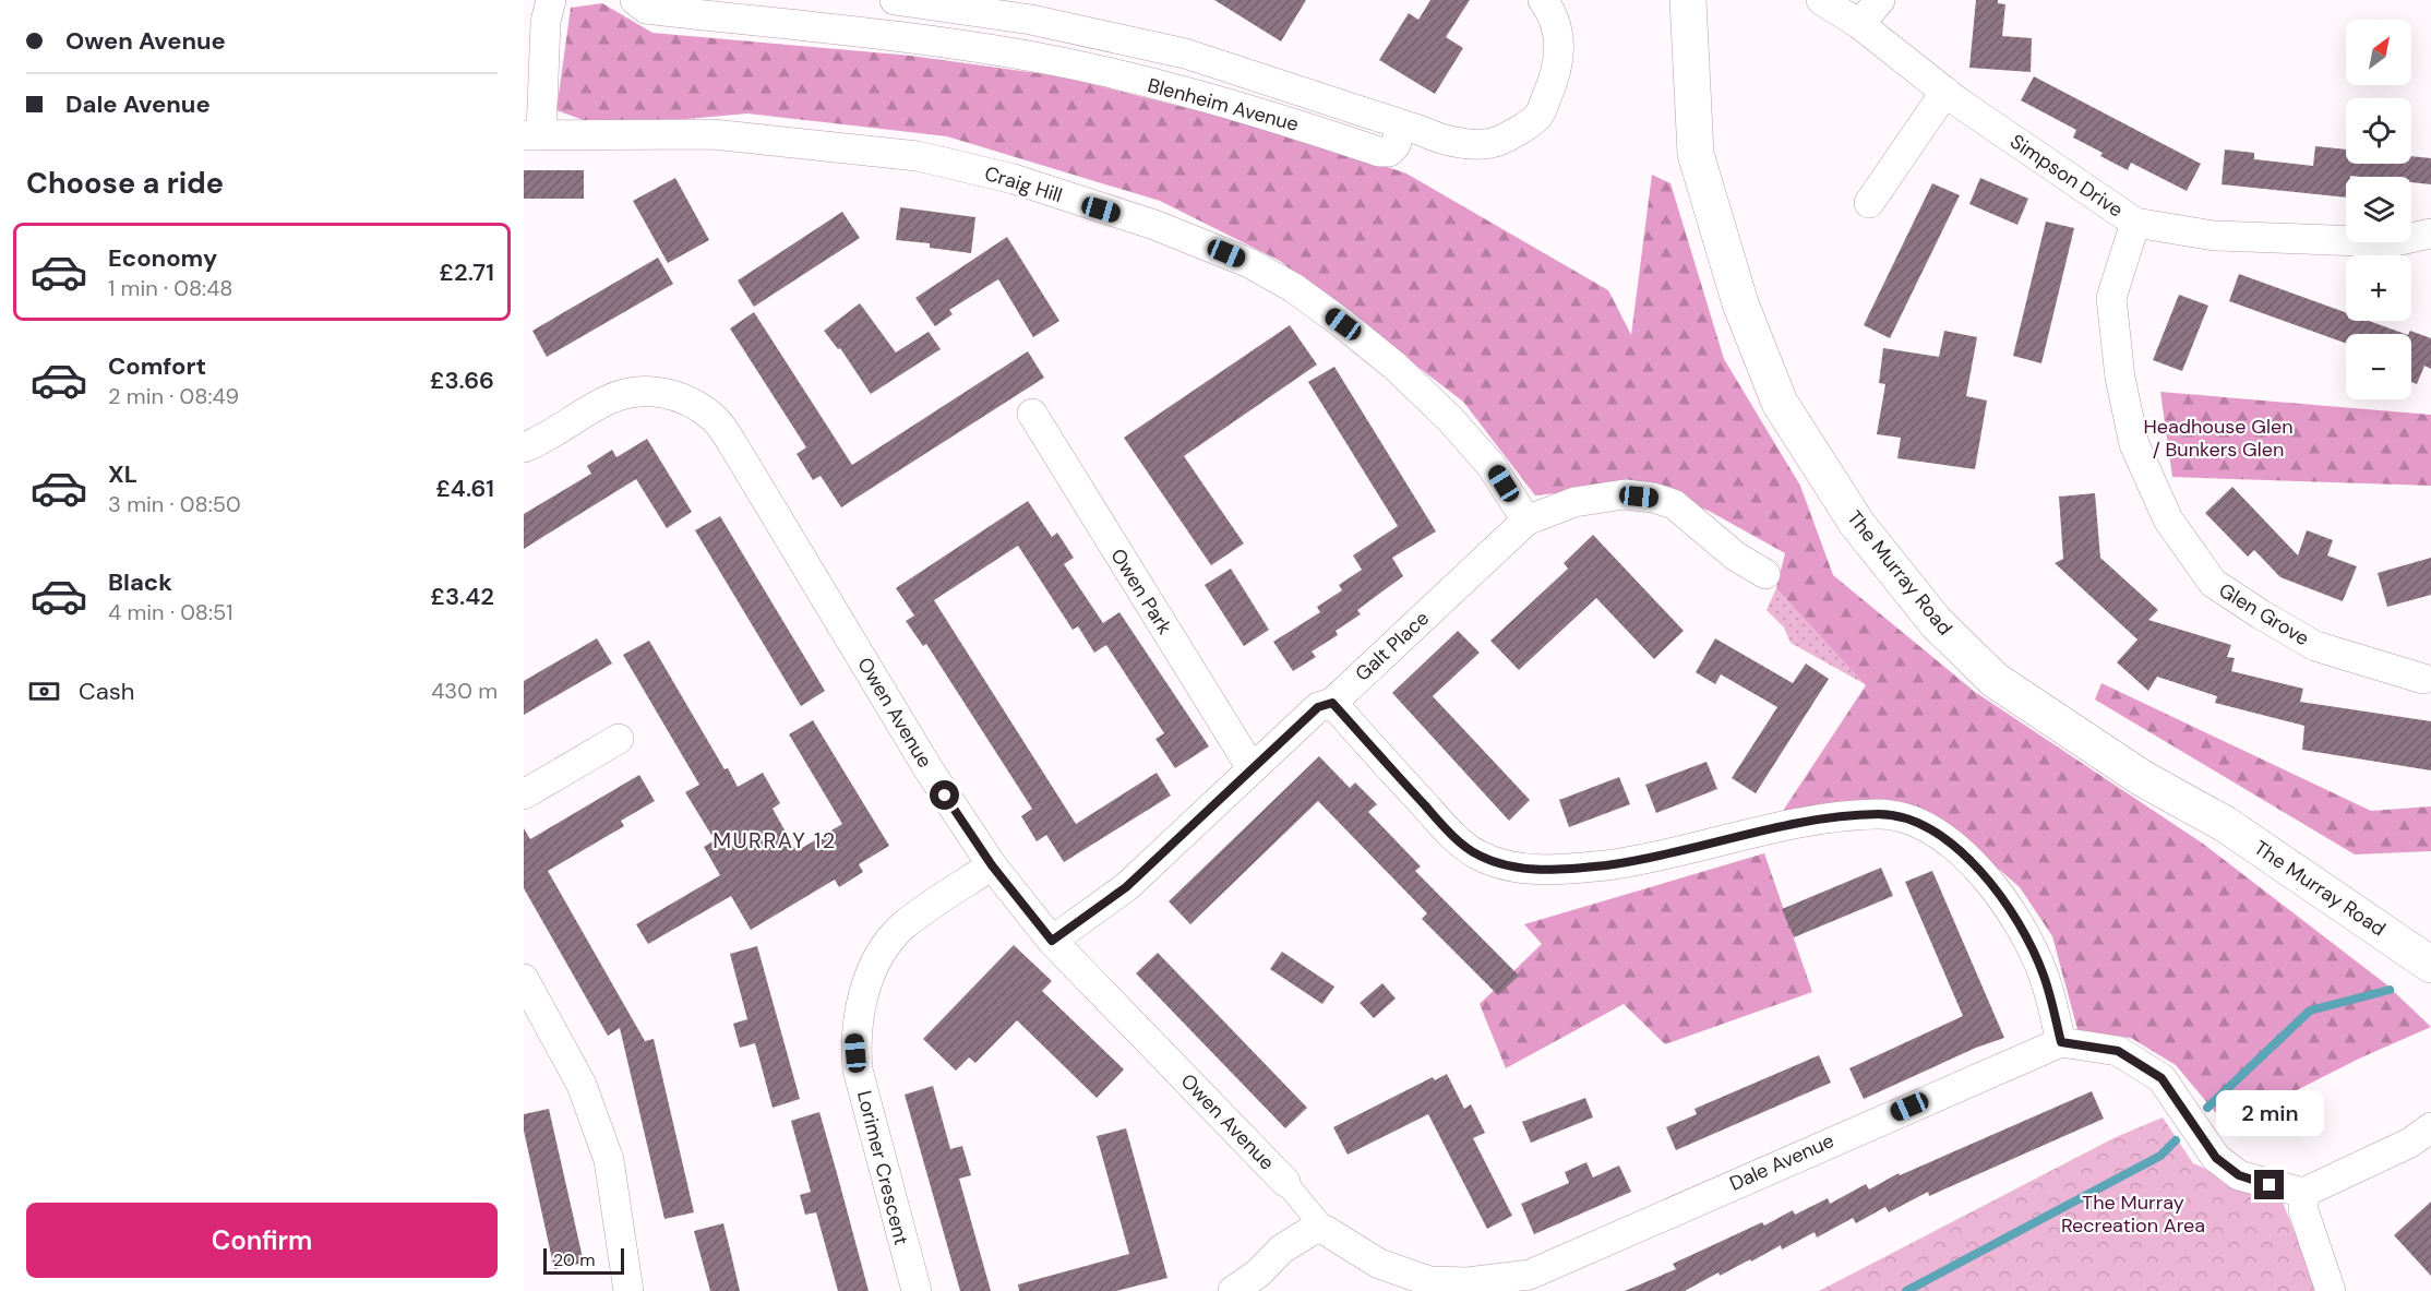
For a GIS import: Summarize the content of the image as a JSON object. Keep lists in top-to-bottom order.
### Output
{
  "streets": {
    "street": [
      "Blenheim Avenue",
      "Simpson Drive",
      "Craig Hill",
      "The Murray Road",
      "Owen Park",
      "Glen Grove",
      "Galt Place",
      "Owen Avenue",
      "Dale Avenue",
      "Lorimer Crescent"
    ]
  },
  "crossings": [
    ["Simpson Drive", "Glen Grove"],
    ["Craig Hill", "Galt Place"],
    ["Owen Park", "Galt Place"],
    ["Galt Place", "Owen Avenue"],
    ["Owen Avenue", "Dale Avenue"],
    ["Owen Avenue", "Lorimer Crescent"]
  ],
  "districts": ["MURRAY 12"],
  "parks": ["Headhouse Glen / Bunkers Glen", "The Murray Recreation Area"],
  "scale_bar": "20 m",
  "north": "top right",
  "page": {
    "banner": ["Owen Avenue", "Dale Avenue"],
    "map_buttons": ["+", "−"],
    "heading": "Choose a ride",
    "list": [
      {
        "name": "Economy",
        "note": "1 min · 08:48",
        "value": "£2.71"
      },
      {
        "name": "Comfort",
        "note": "2 min · 08:49",
        "value": "£3.66"
      },
      {
        "name": "XL",
        "note": "3 min · 08:50",
        "value": "£4.61"
      },
      {
        "name": "Black",
        "note": "4 min · 08:51",
        "value": "£3.42"
      }
    ],
    "pay": ["Cash", "430 m"],
    "bubble": "2 min",
    "buttons": "Confirm",
    "scale": "20 m"
  }
}
